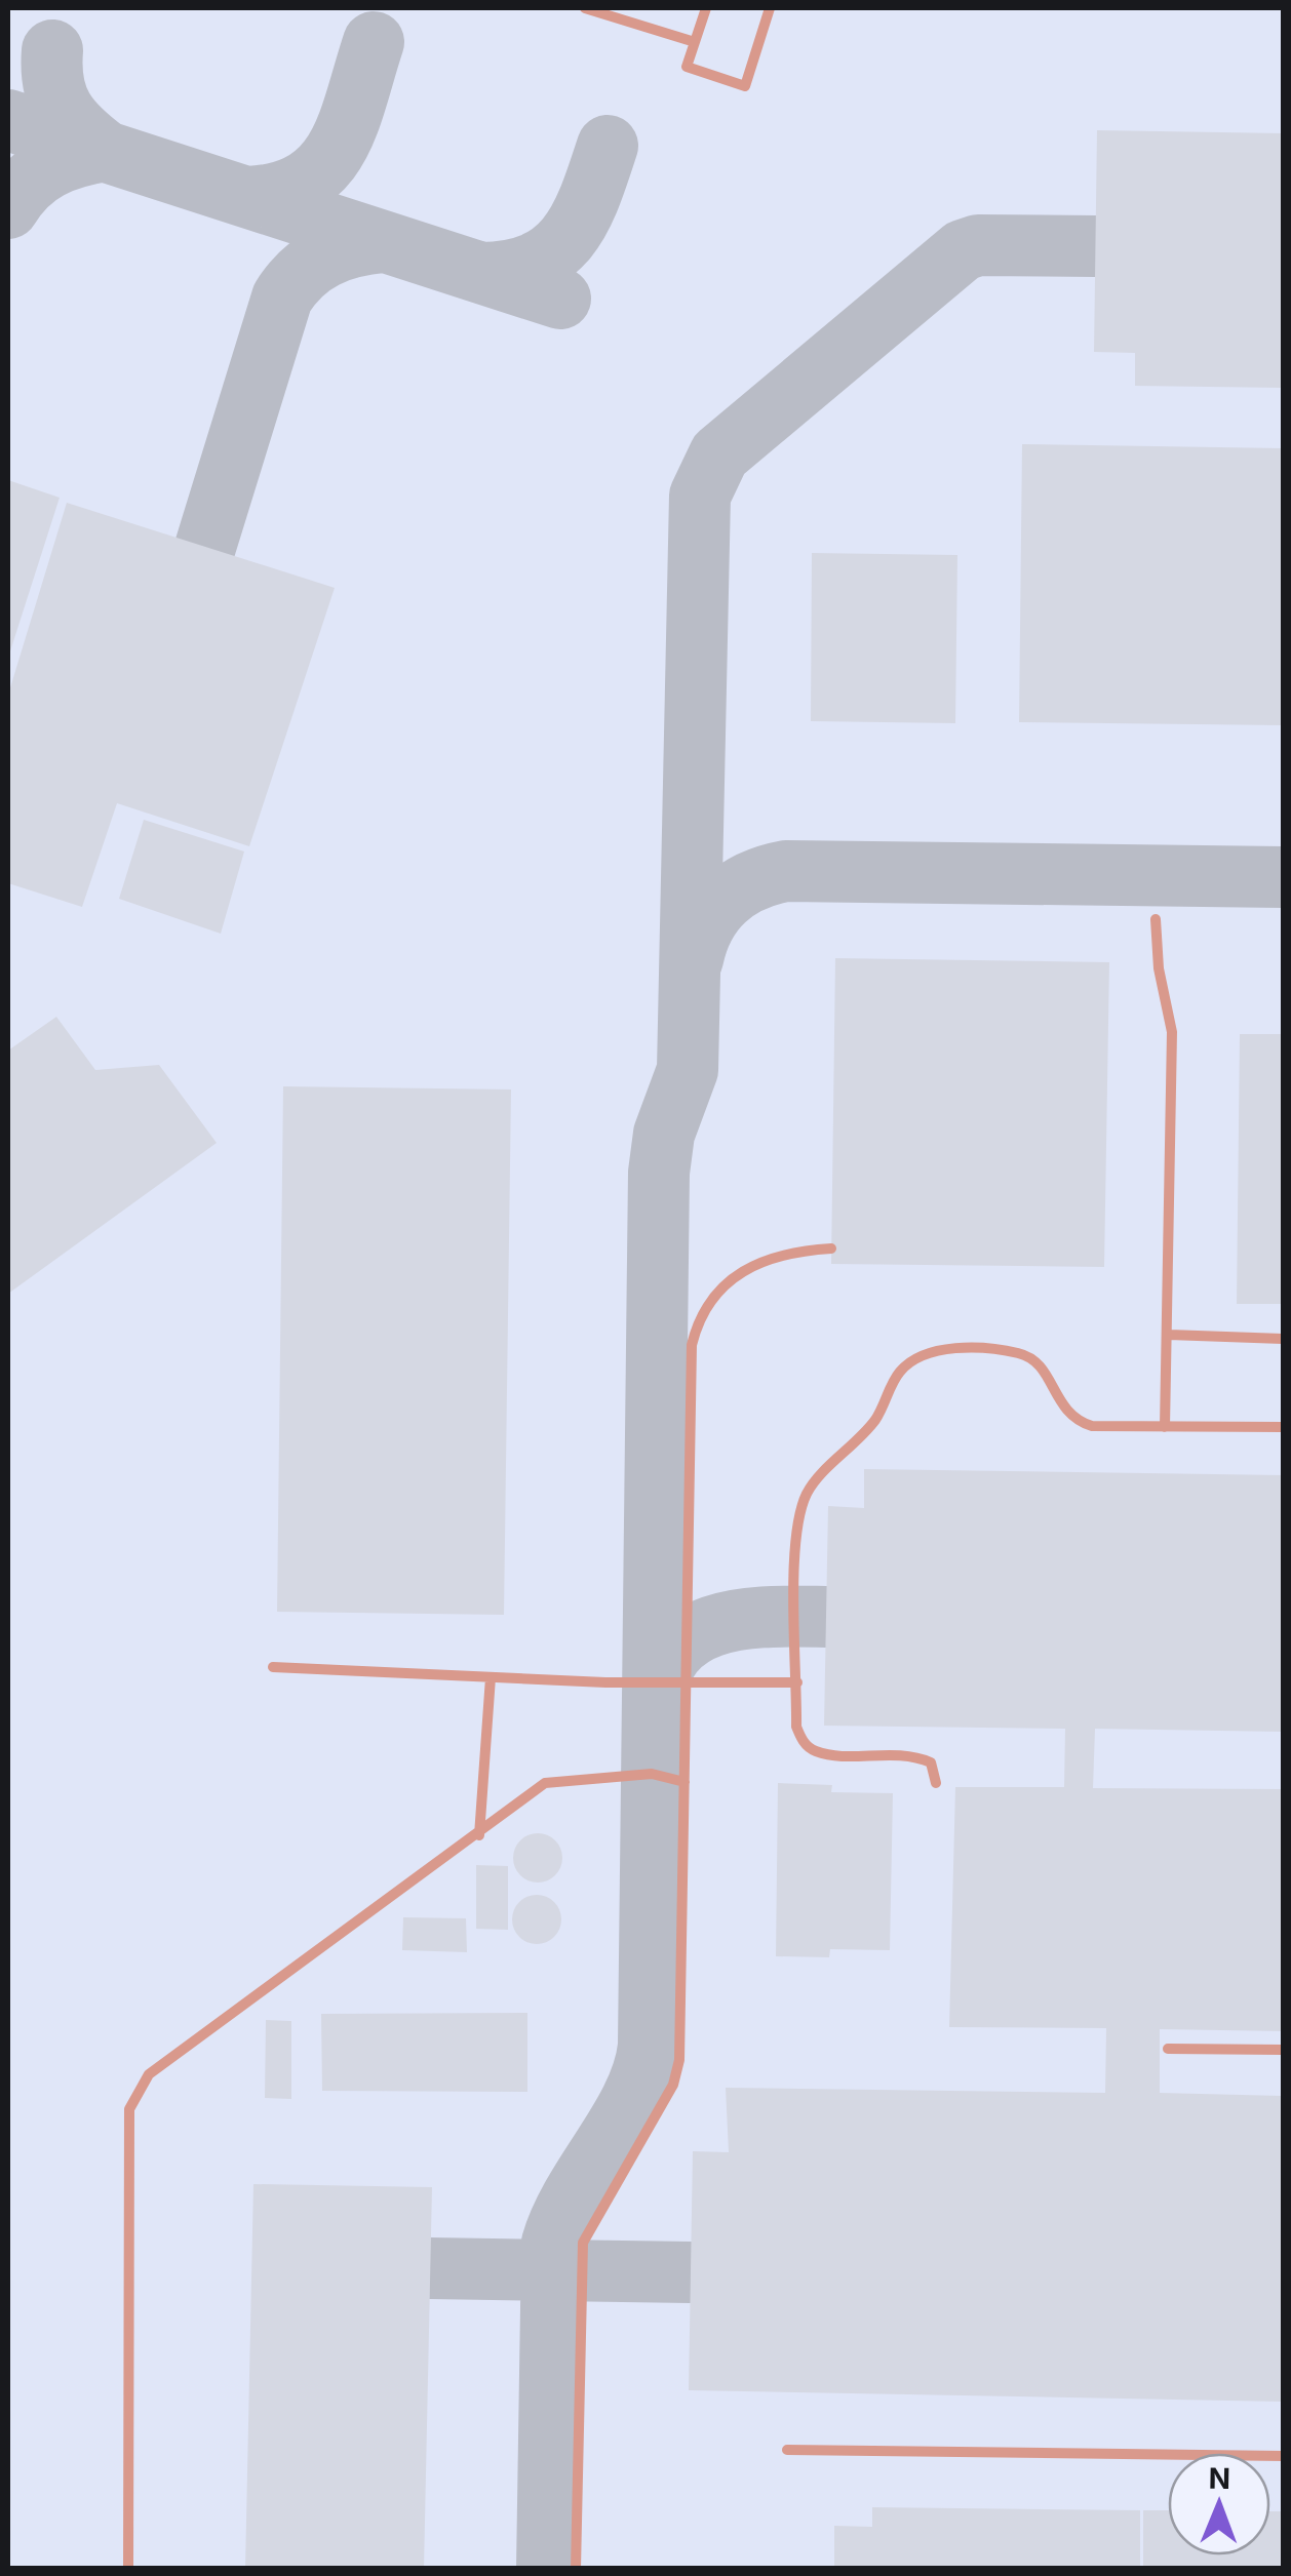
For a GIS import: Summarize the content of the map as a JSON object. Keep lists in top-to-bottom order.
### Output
{
  "north": "top"
}
